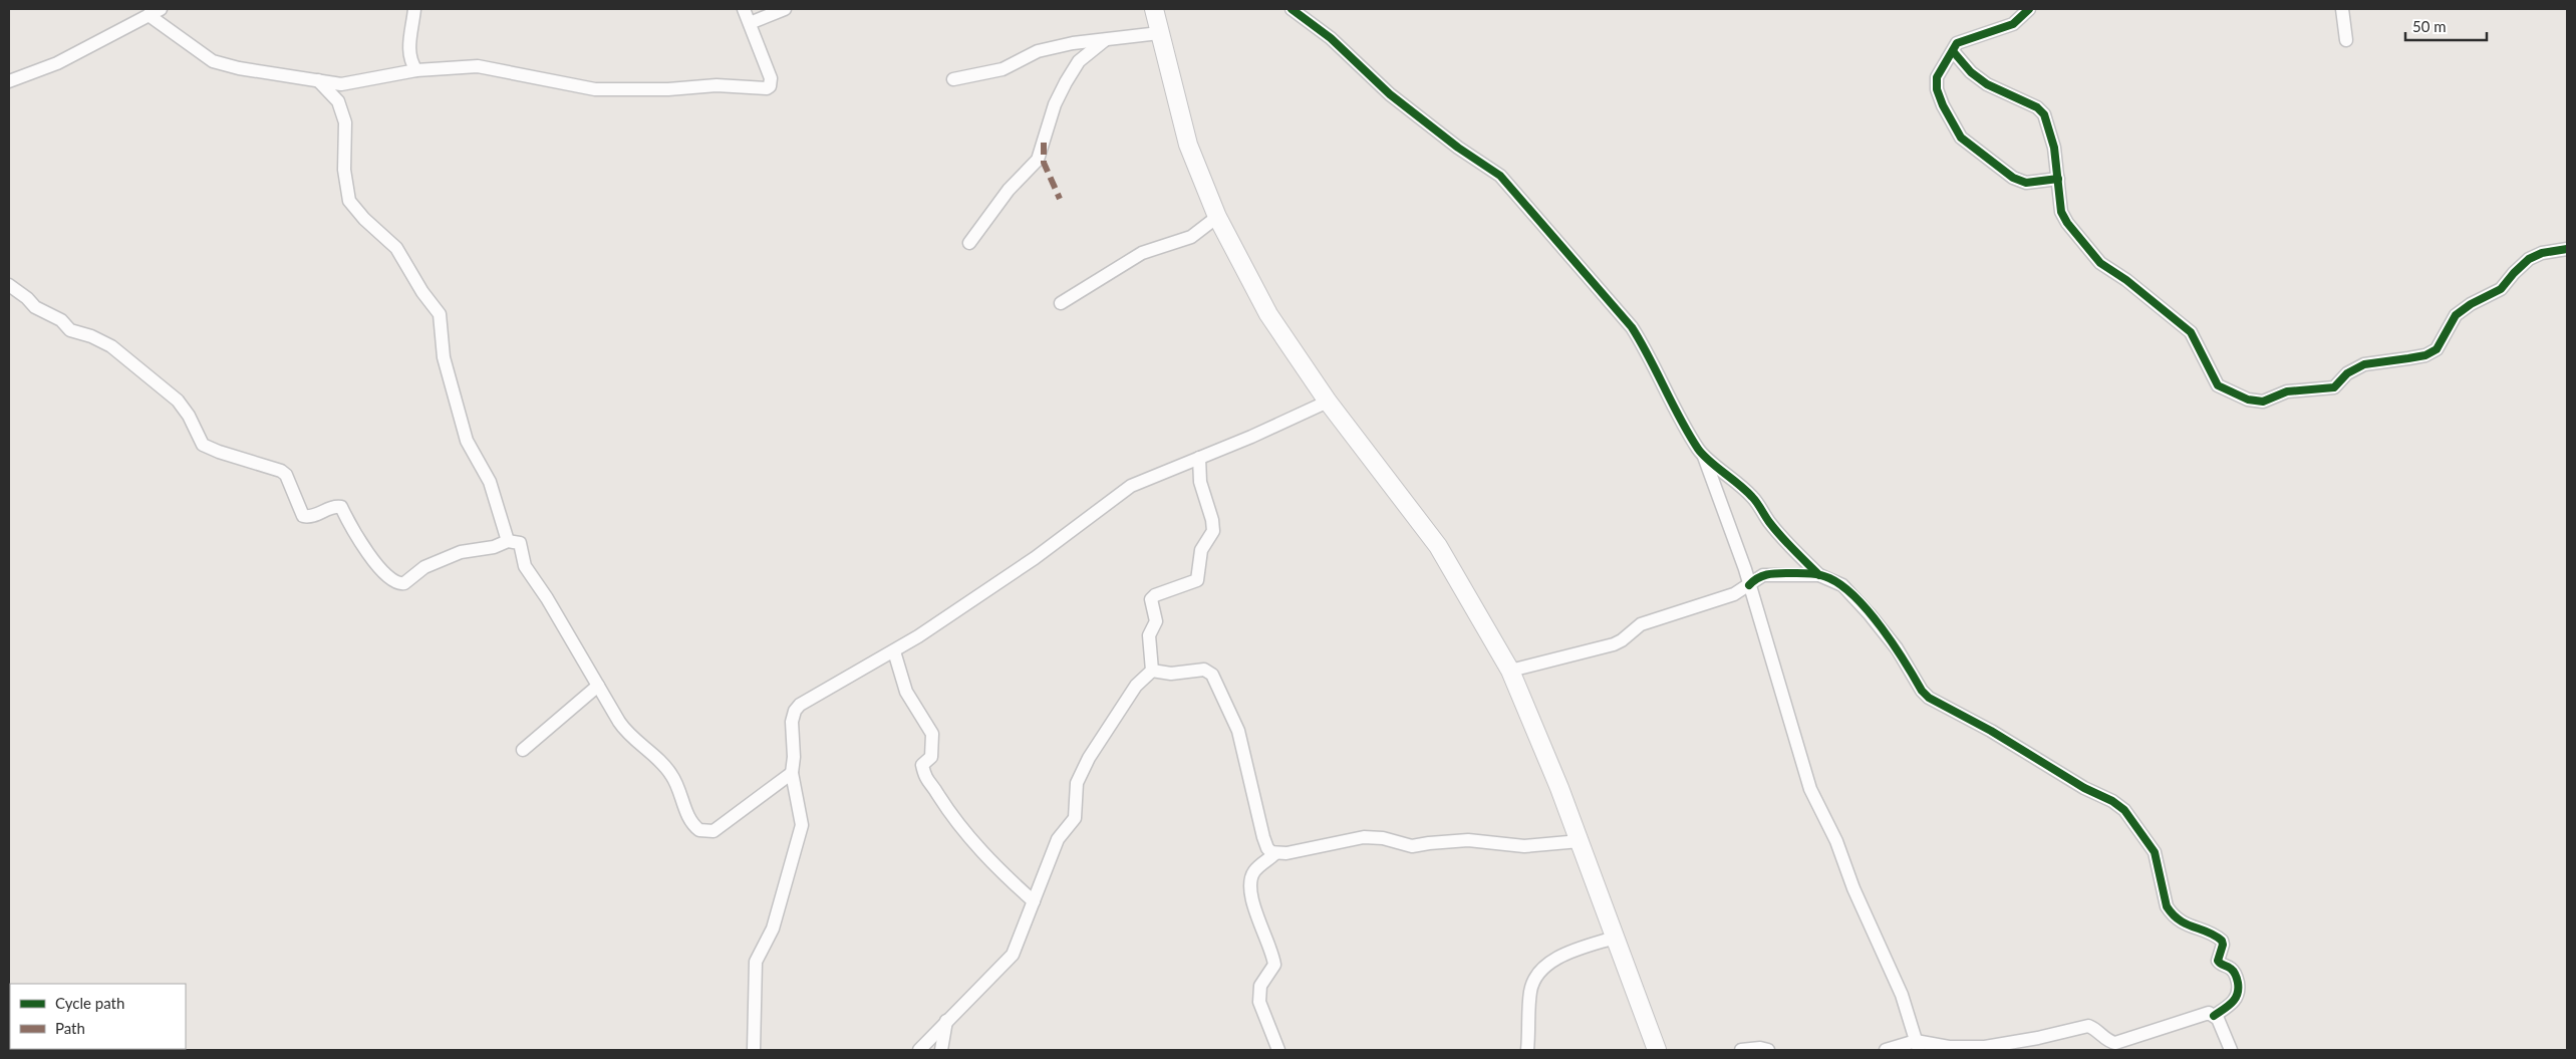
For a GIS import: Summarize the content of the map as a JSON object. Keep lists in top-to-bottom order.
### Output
{
  "legend": ["Cycle path", "Path"],
  "scale_bar": "50 m"
}
